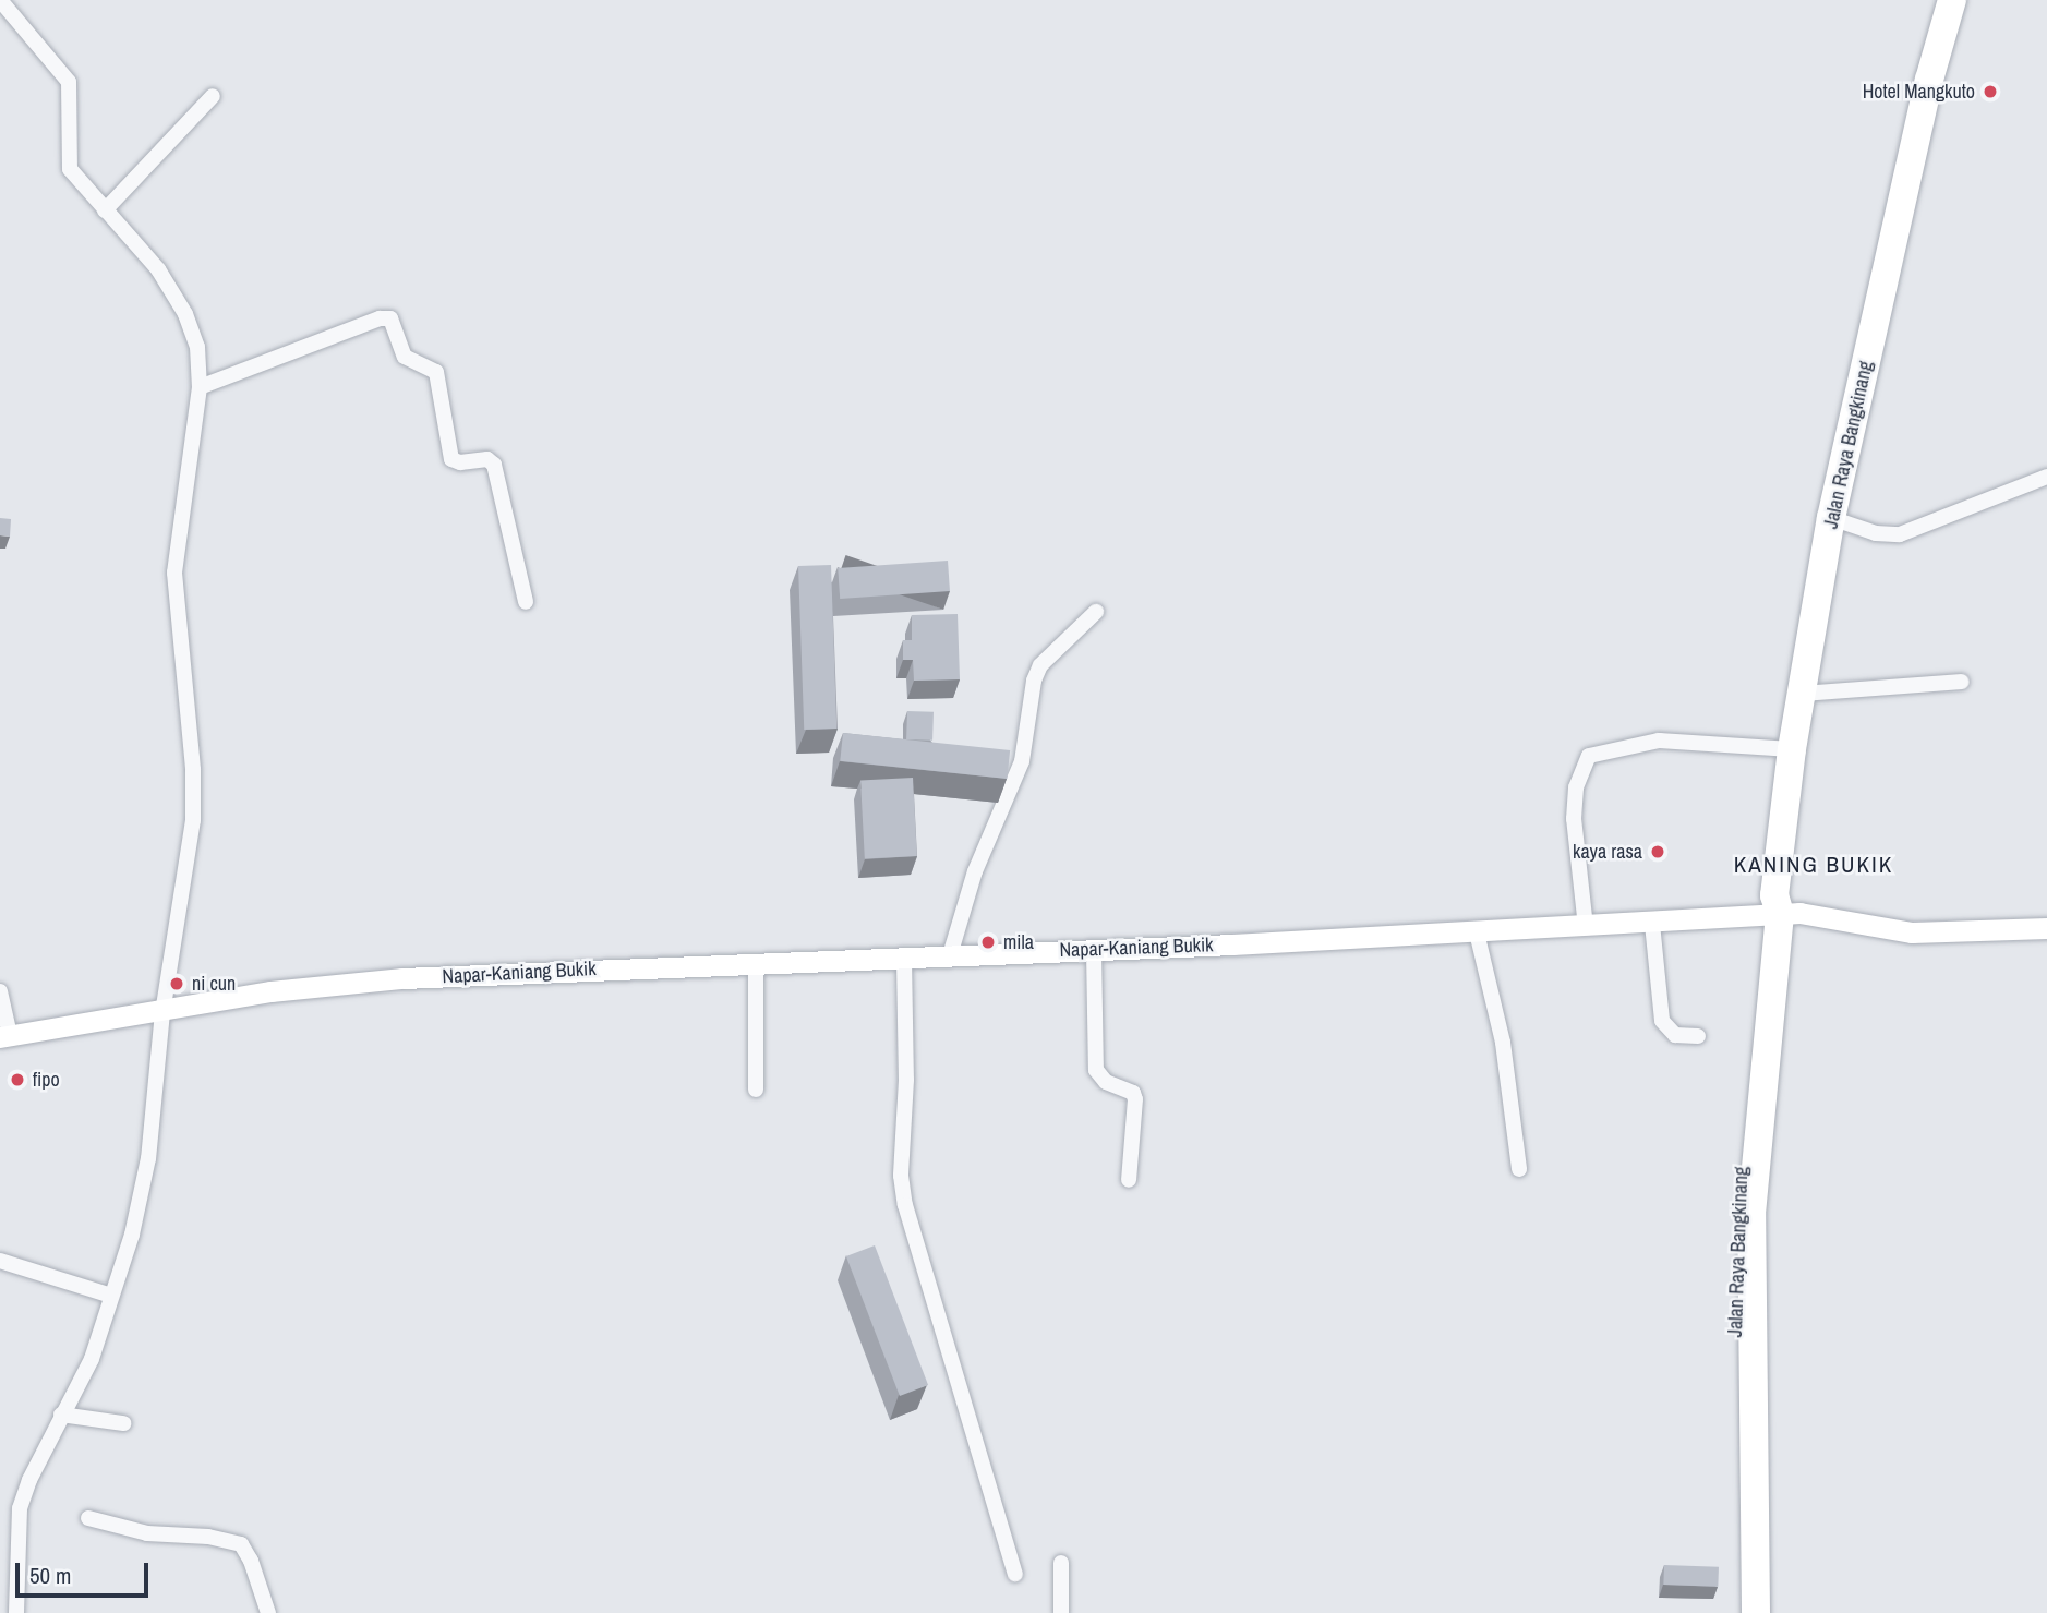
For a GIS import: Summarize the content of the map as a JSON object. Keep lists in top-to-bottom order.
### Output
{
  "streets": {
    "highway": ["Jalan Raya Bangkinang"],
    "street": ["Napar-Kaniang Bukik"]
  },
  "crossings": [
    ["Jalan Raya Bangkinang", "Napar-Kaniang Bukik"]
  ],
  "districts": ["KANING BUKIK"],
  "places": [
    "Hotel Mangkuto",
    "kaya rasa",
    "mila",
    "ni cun",
    "fipo"
  ],
  "scale_bar": "50 m"
}
